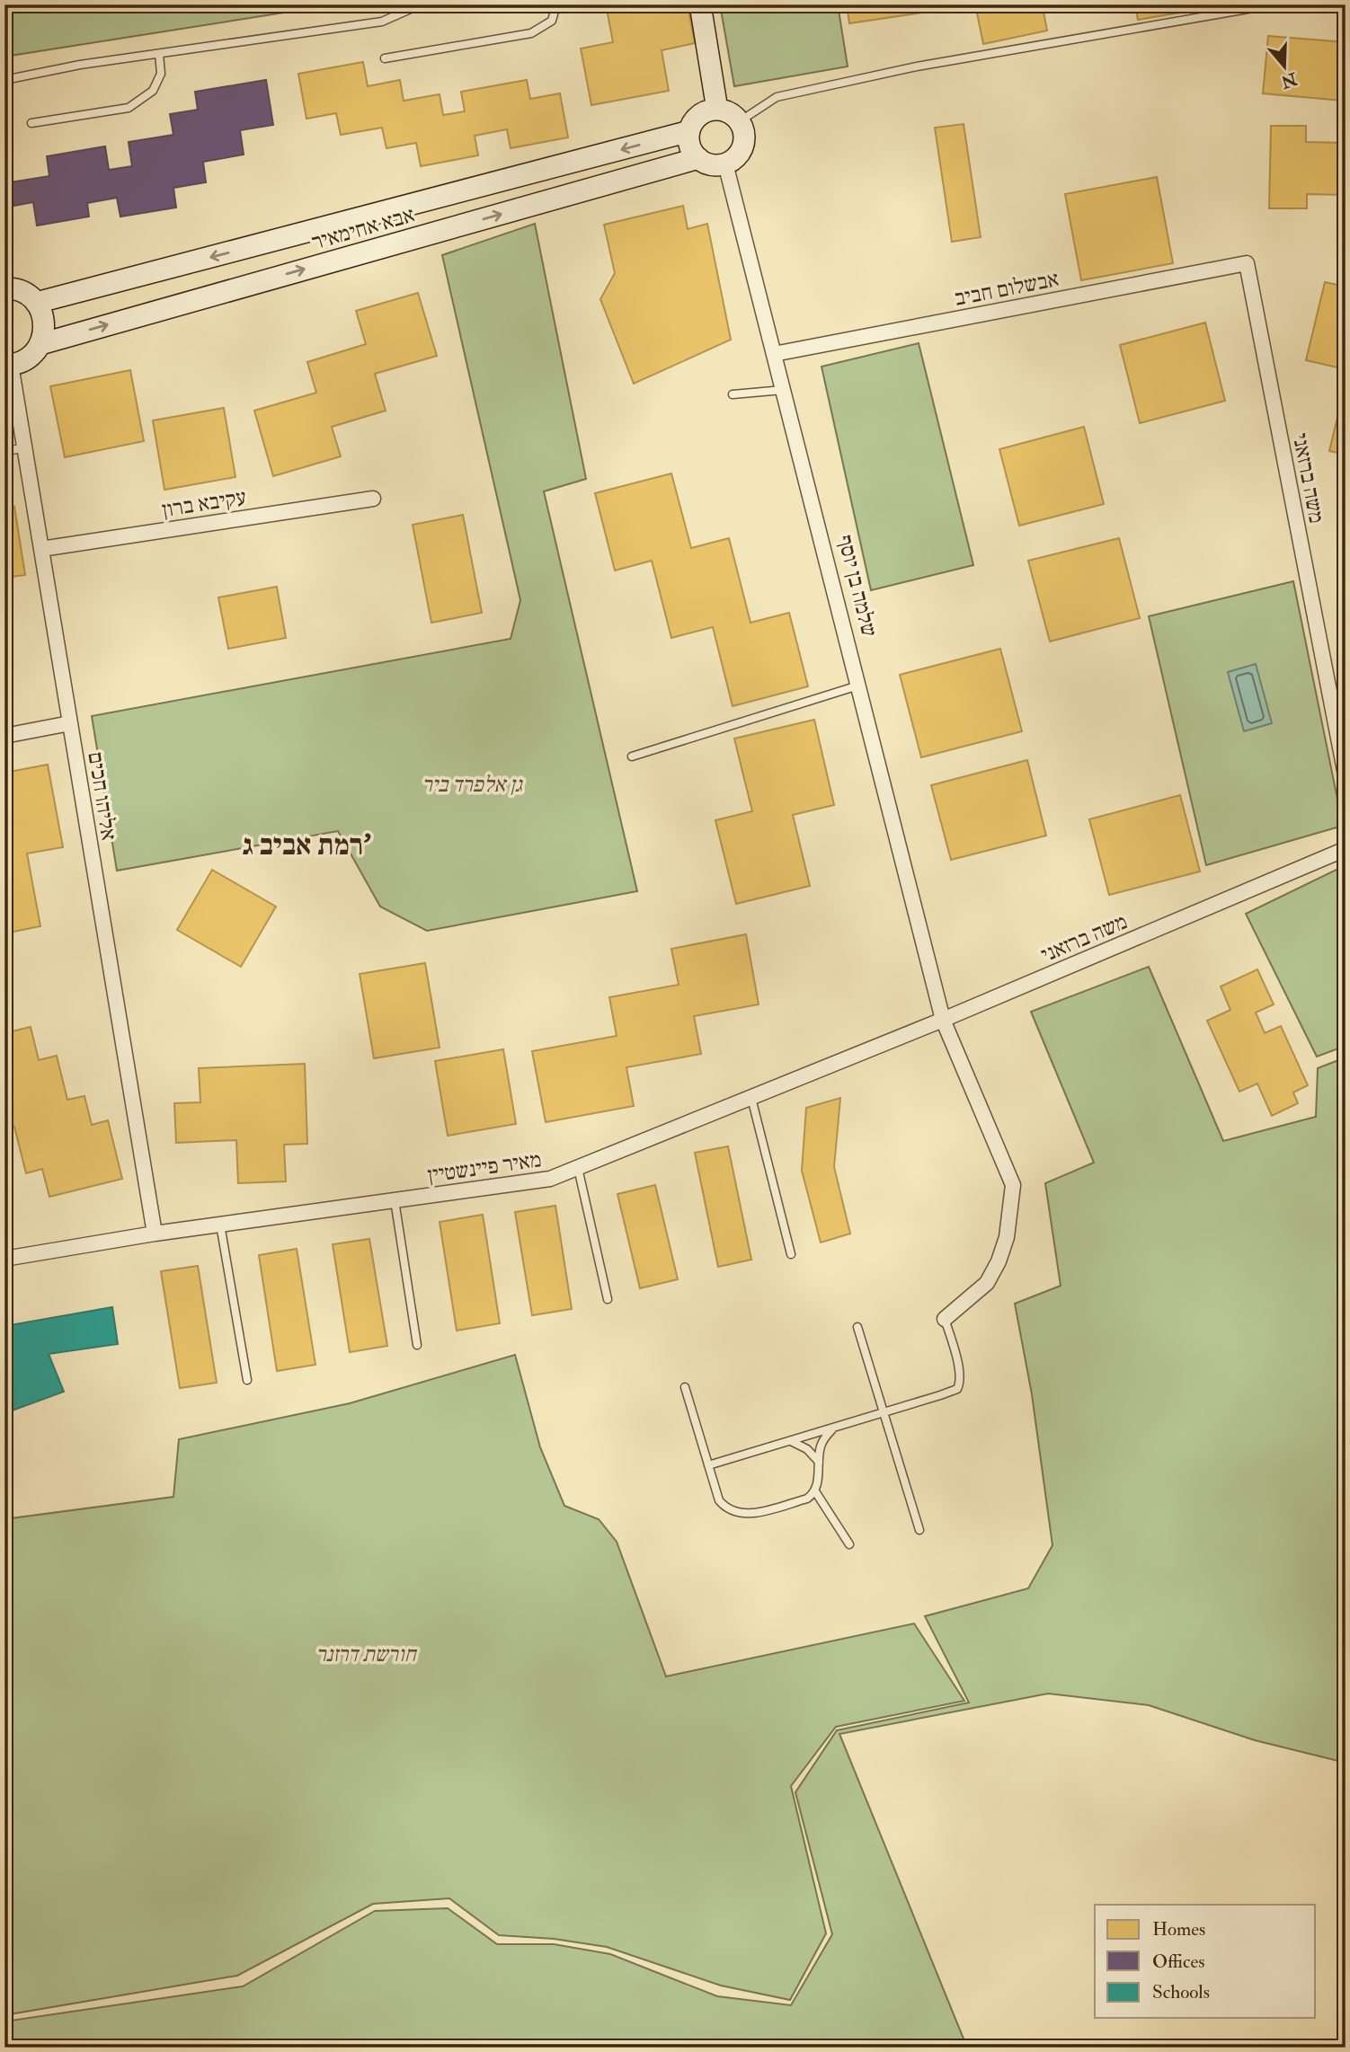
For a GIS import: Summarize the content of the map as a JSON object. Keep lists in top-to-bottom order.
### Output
{
  "streets": {
    "street": [
      "אבא אחימאיר",
      "אבשלום חביב",
      "משה ברזאני",
      "עקיבא ברון",
      "שלמה בן יוסף",
      "אליהו חכים",
      "מאיר פיינשטיין"
    ]
  },
  "crossings": [
    ["אבא אחימאיר", "שלמה בן יוסף"],
    ["אבשלום חביב", "משה ברזאני"],
    ["אבשלום חביב", "שלמה בן יוסף"],
    ["משה ברזאני", "שלמה בן יוסף"],
    ["משה ברזאני", "מאיר פיינשטיין"],
    ["עקיבא ברון", "אליהו חכים"],
    ["שלמה בן יוסף", "מאיר פיינשטיין"],
    ["אליהו חכים", "מאיר פיינשטיין"]
  ],
  "districts": ["רמת אביב ג'"],
  "parks": ["גן אלפרד ביר", "חורשת דרזנר"],
  "legend": ["Homes", "Offices", "Schools"],
  "north": "bottom"
}
